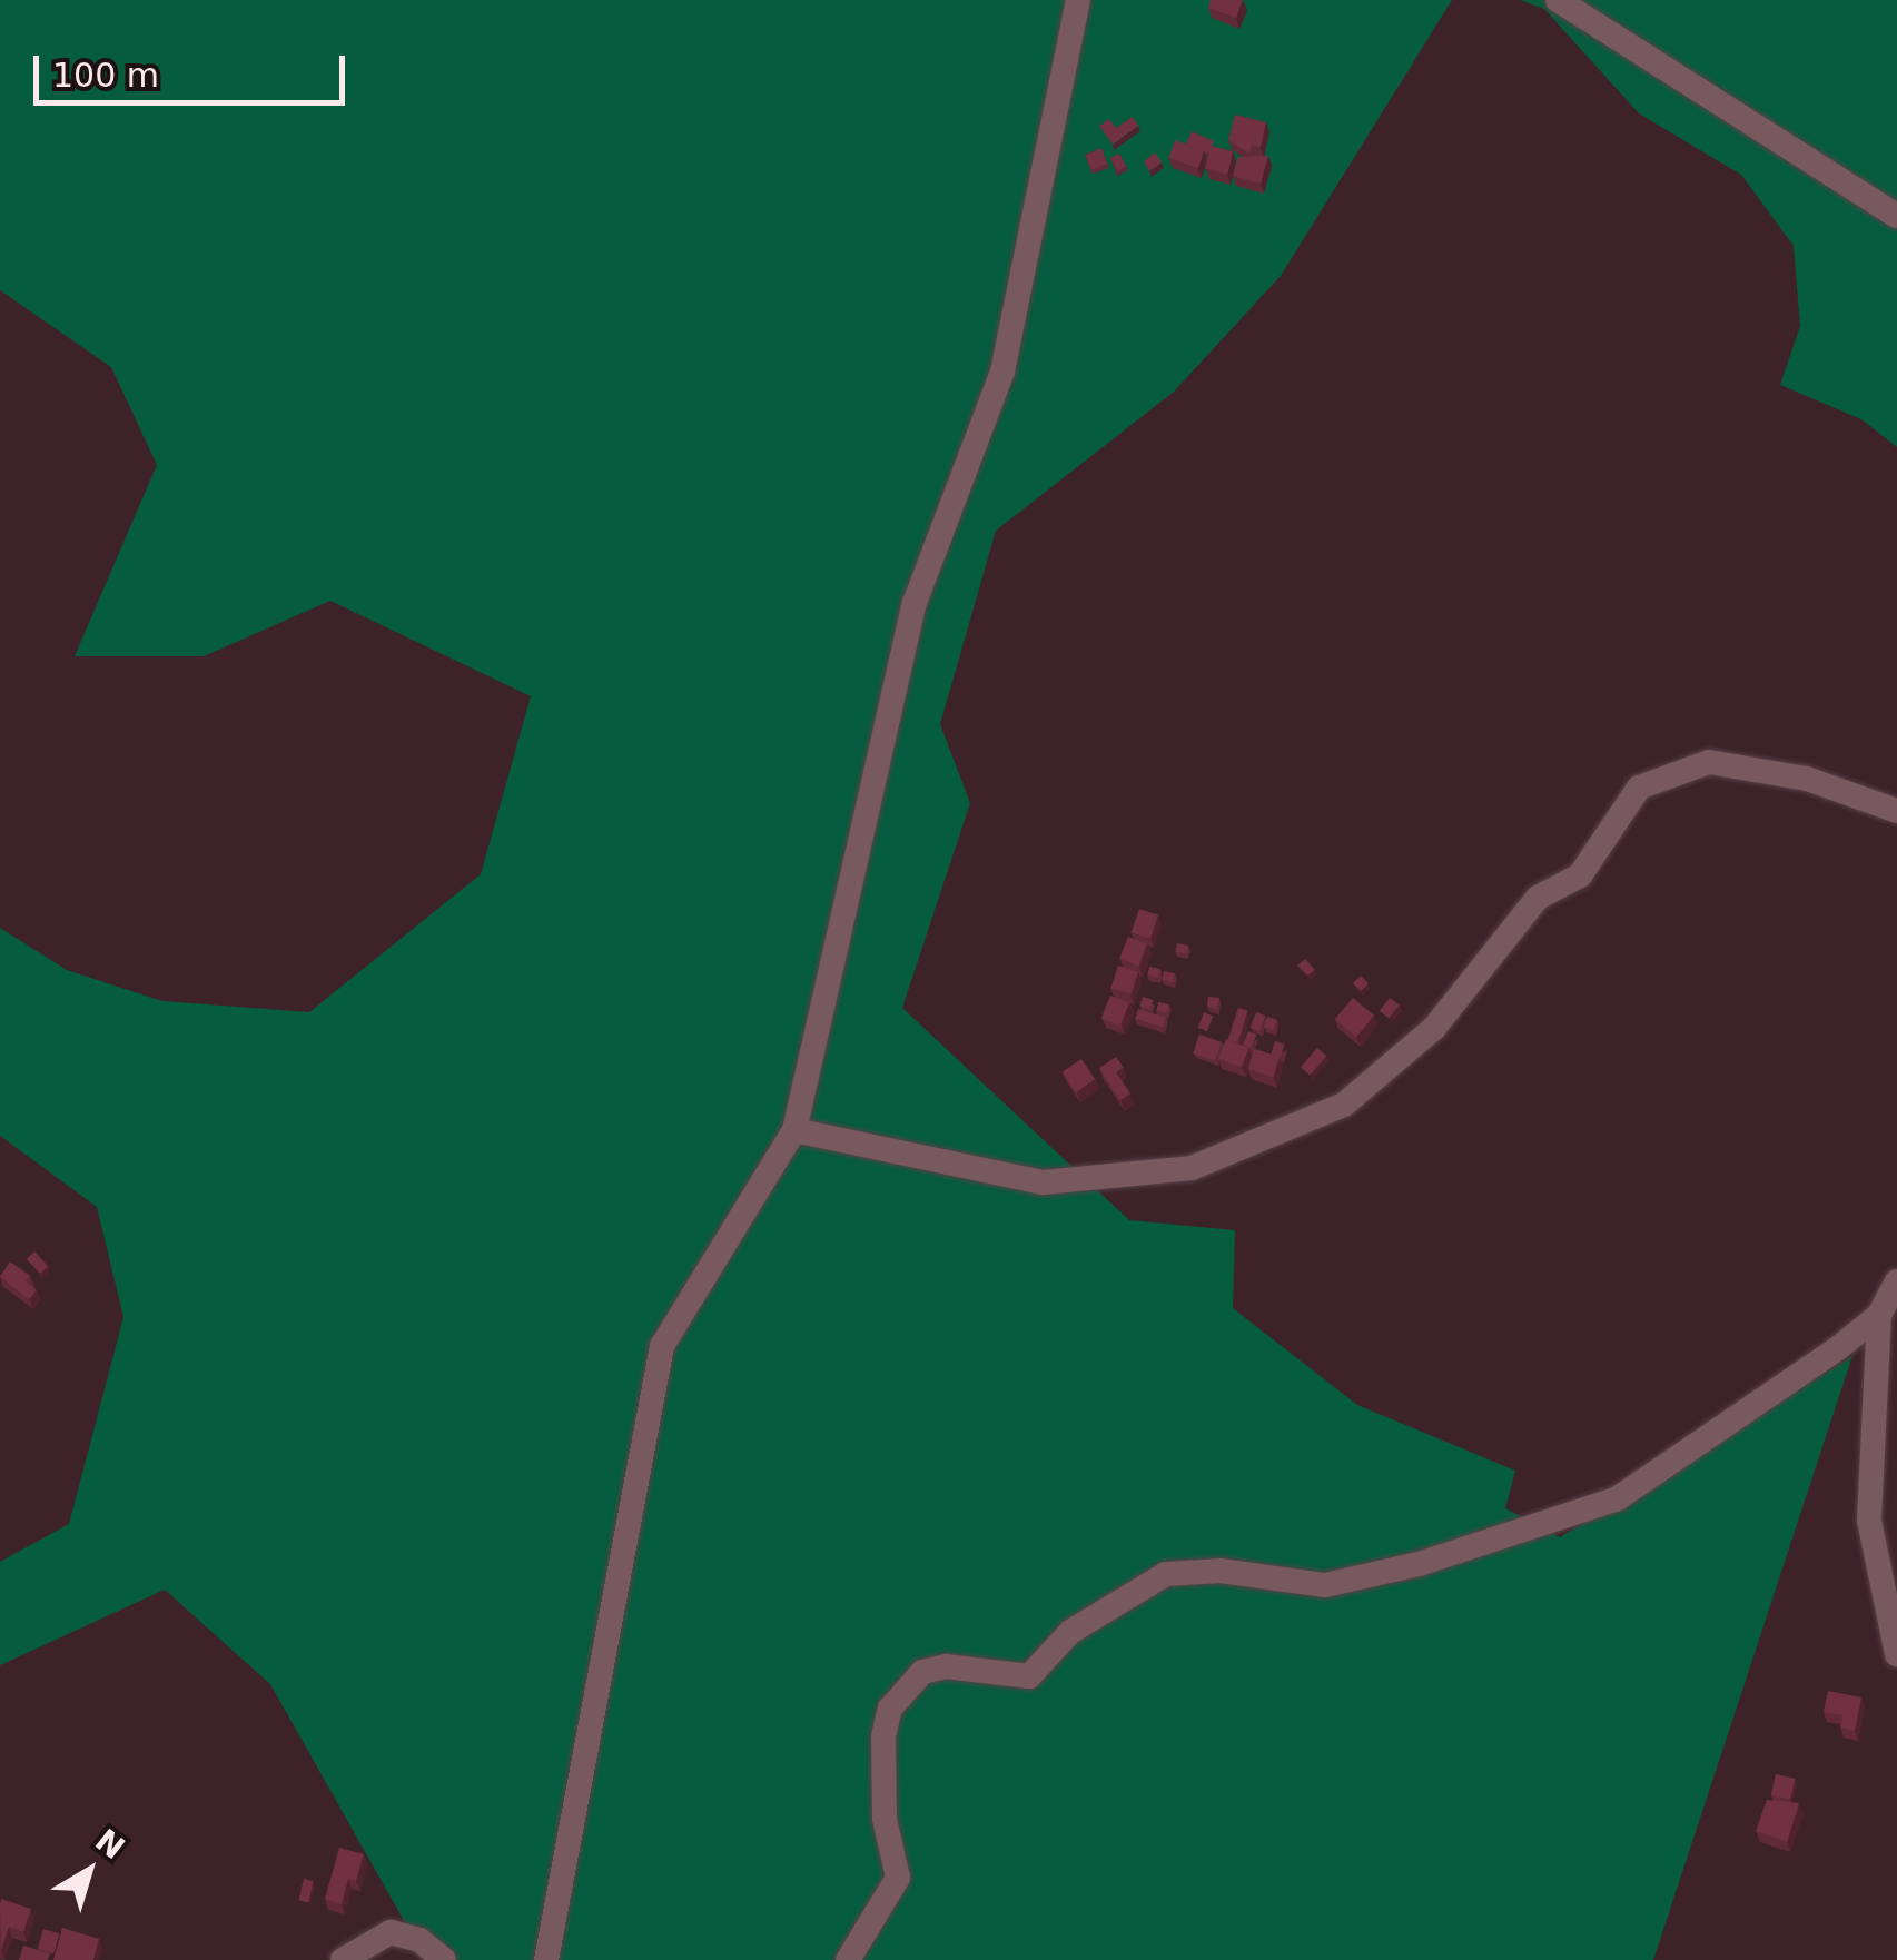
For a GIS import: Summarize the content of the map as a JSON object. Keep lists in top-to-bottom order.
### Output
{
  "scale_bar": "100 m",
  "north": "top right"
}
